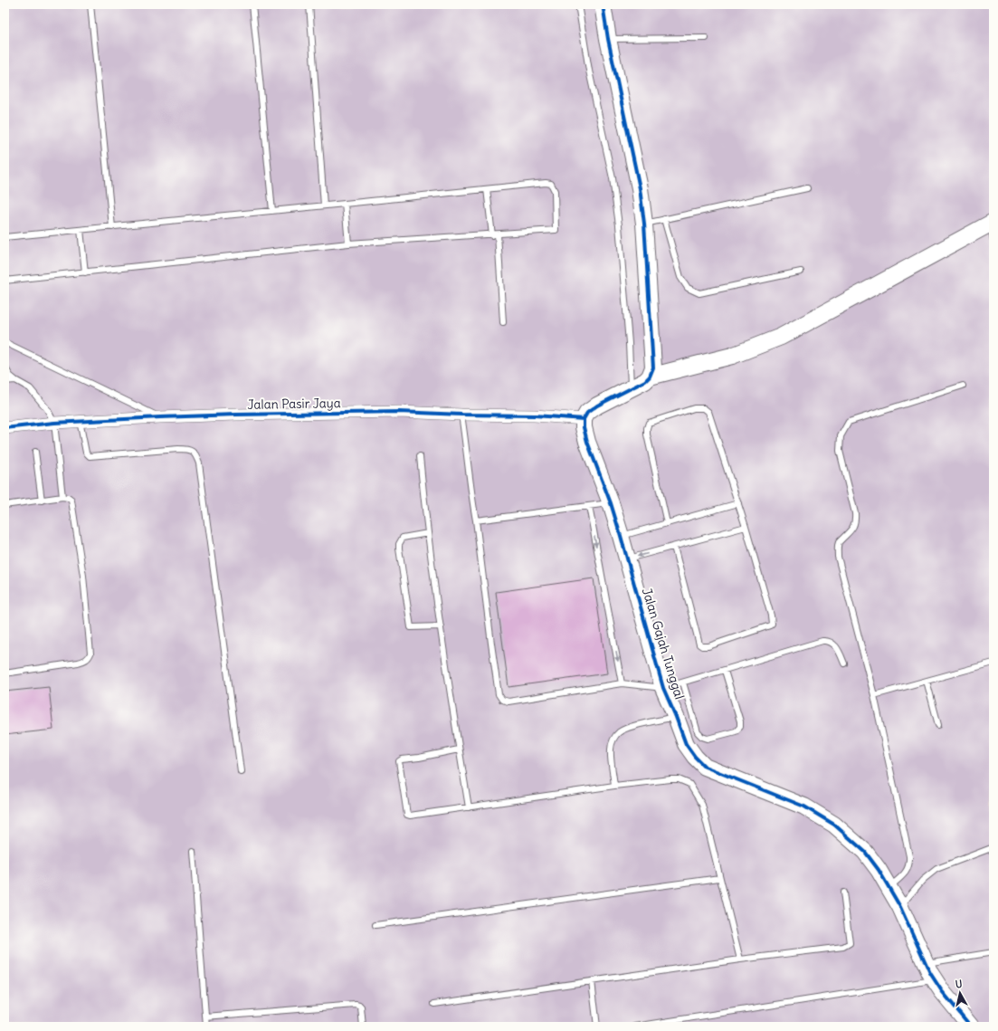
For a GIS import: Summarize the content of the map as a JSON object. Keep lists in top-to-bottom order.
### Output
{
  "streets": {
    "street": ["Jalan Pasir Jaya", "Jalan Gajah Tunggal"]
  },
  "crossings": [
    ["Jalan Pasir Jaya", "Jalan Gajah Tunggal"]
  ],
  "north": "top"
}
